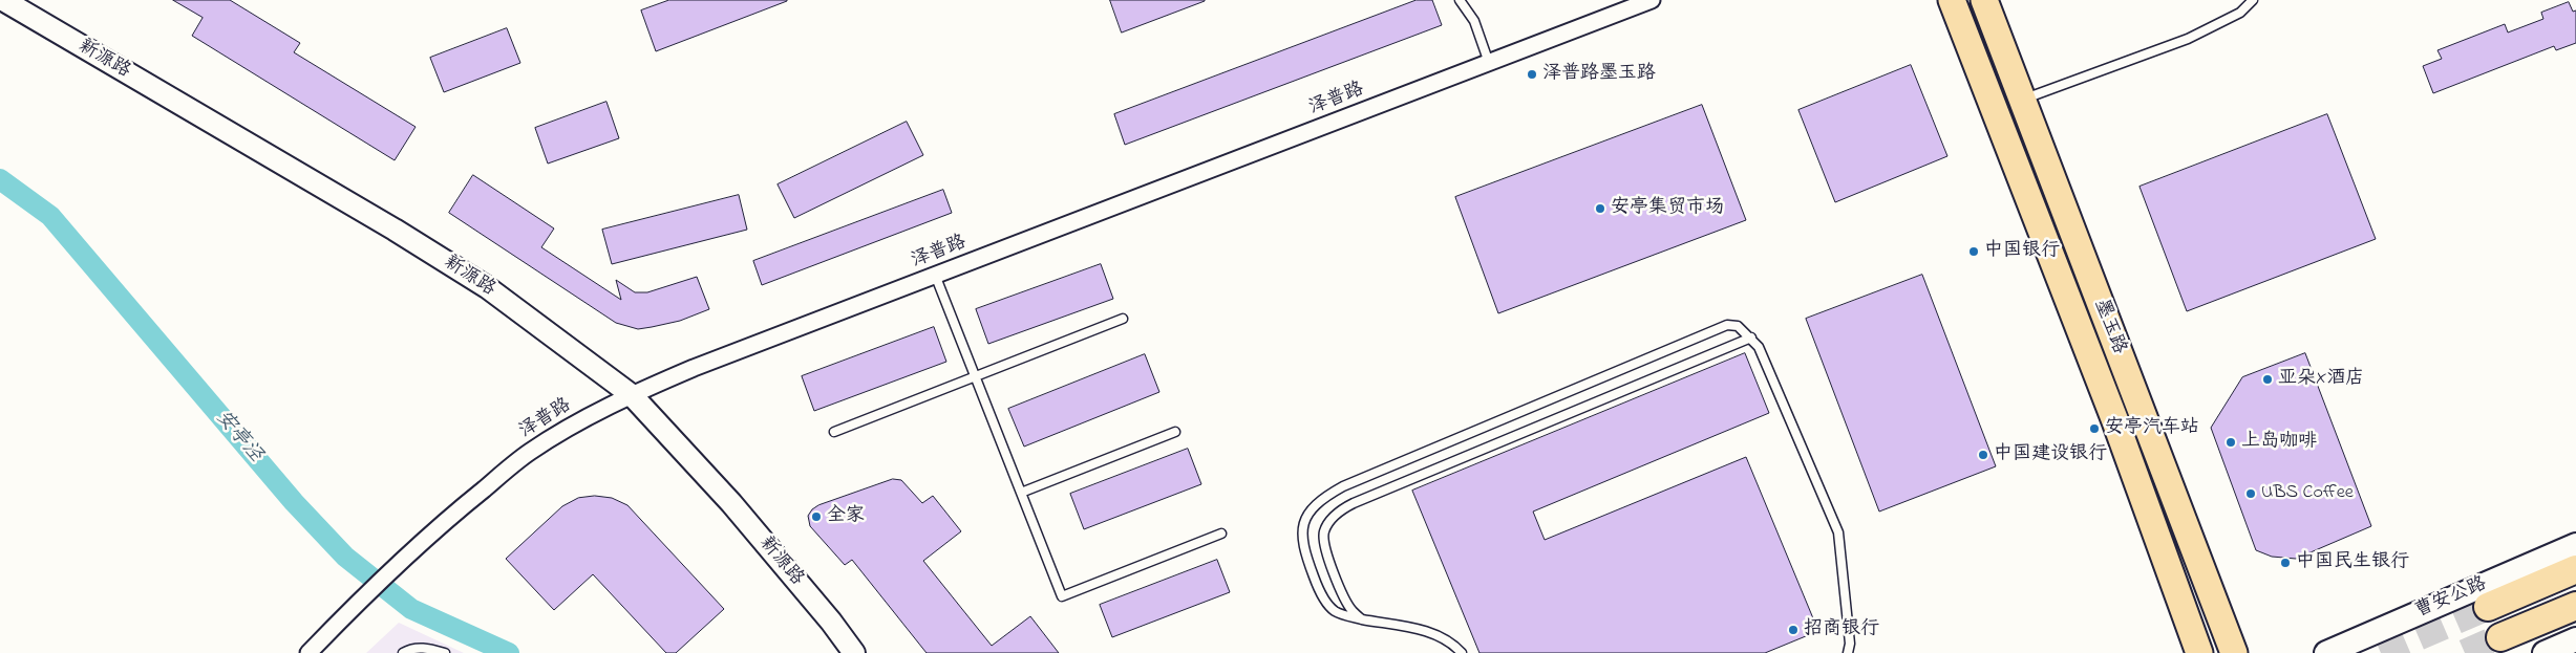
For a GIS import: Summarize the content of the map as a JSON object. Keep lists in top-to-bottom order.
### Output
{
  "streets": {
    "highway": ["曹安公路"],
    "main road": ["墨玉路"],
    "street": ["新源路", "泽普路"]
  },
  "crossings": [
    ["新源路", "泽普路"]
  ],
  "water": ["安亭泾"],
  "places": [
    "泽普路墨玉路",
    "安亭集贸市场",
    "中国银行",
    "亚朵X酒店",
    "安亭汽车站",
    "上岛咖啡",
    "中国建设银行",
    "UBS Coffee",
    "全家",
    "中国民生银行",
    "招商银行"
  ]
}
